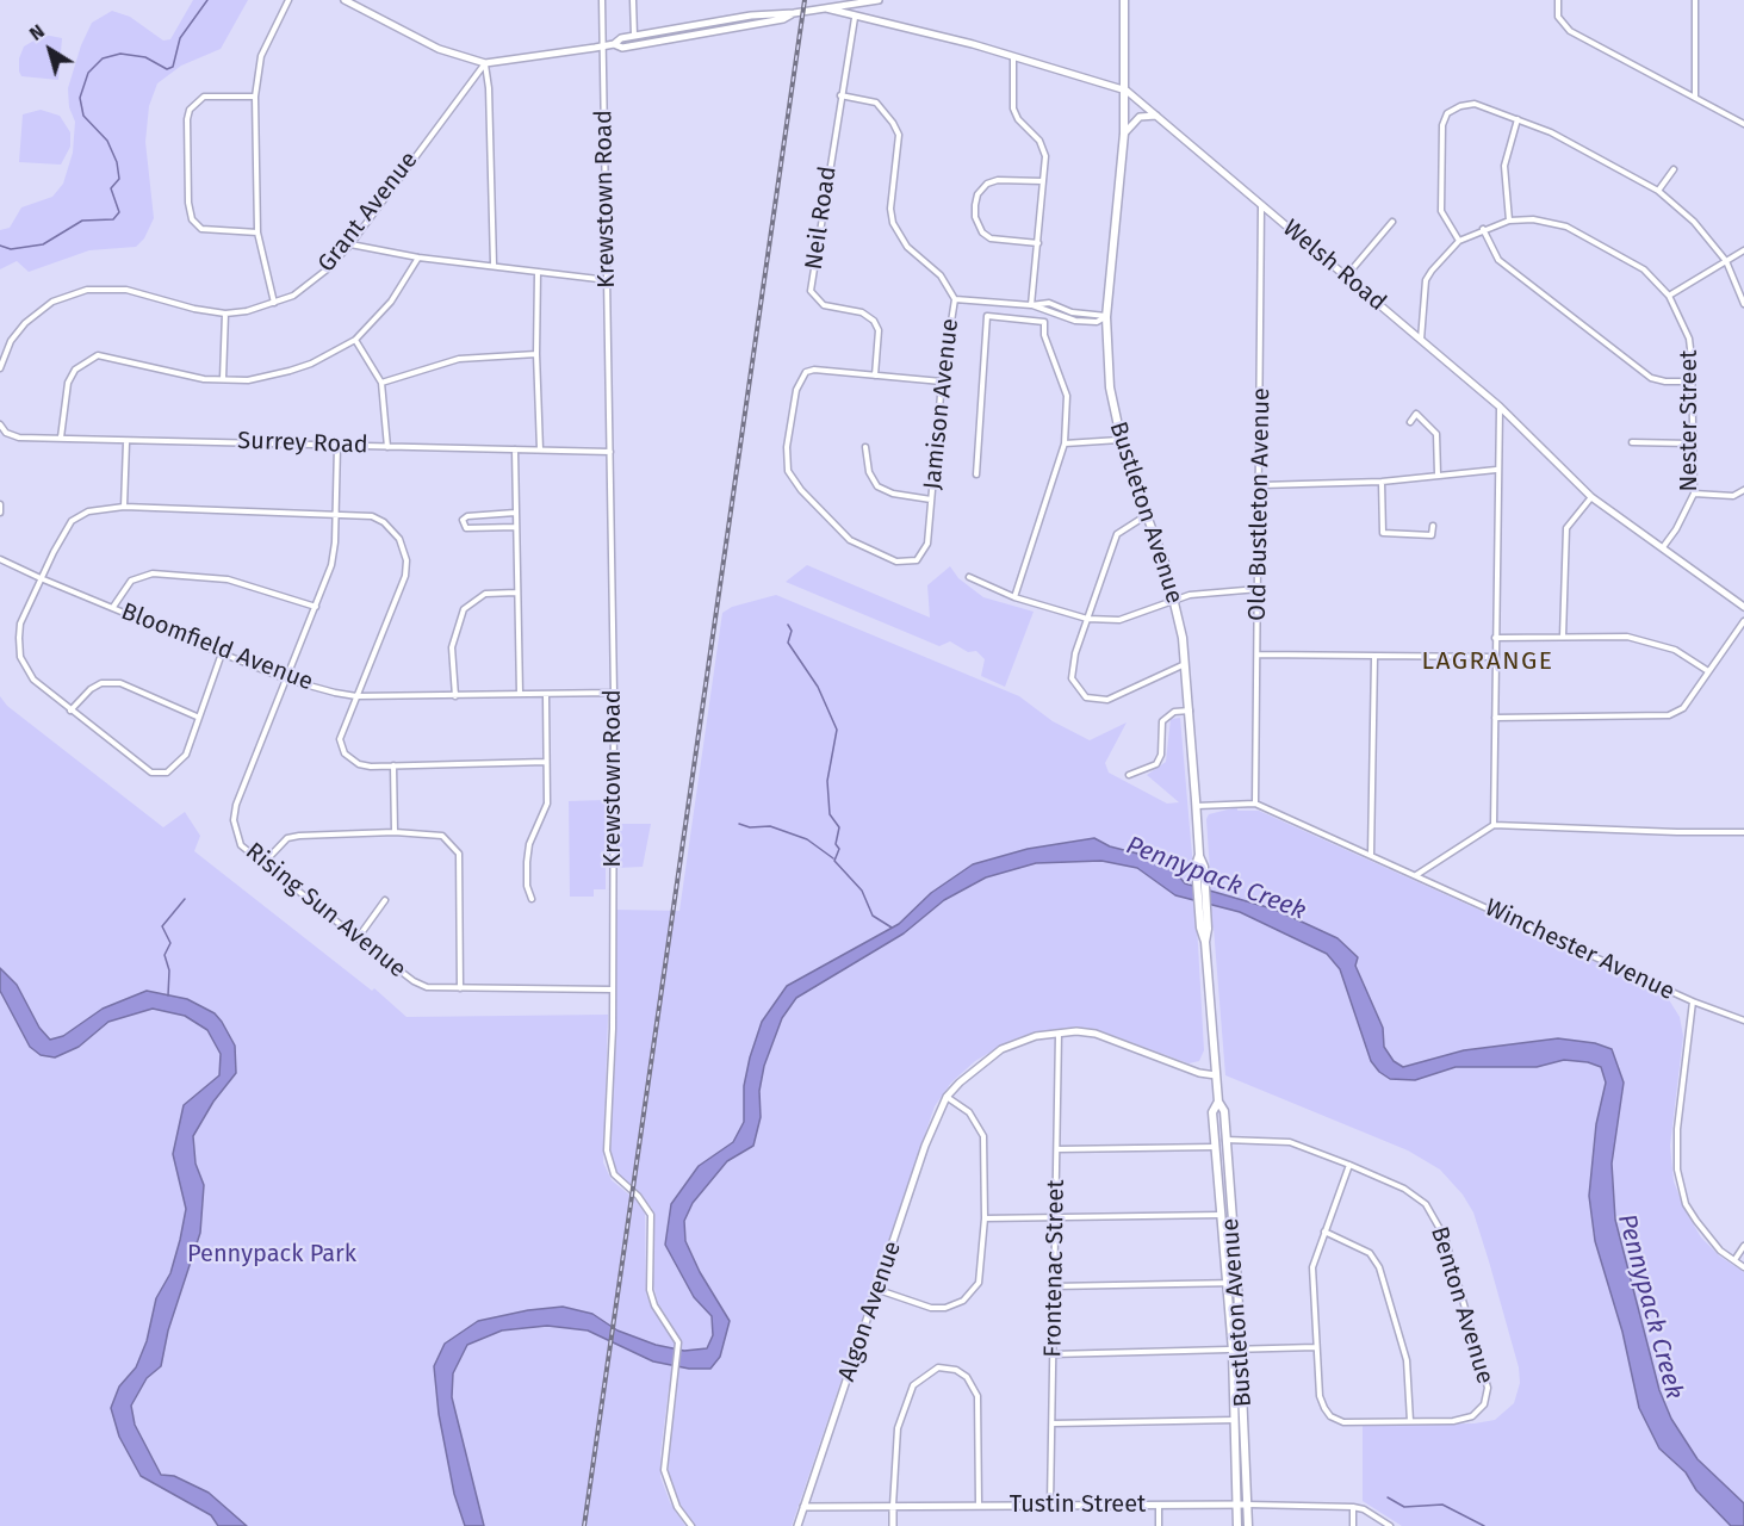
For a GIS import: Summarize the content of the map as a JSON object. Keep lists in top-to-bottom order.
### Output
{
  "streets": {
    "main road": [
      "Welsh Road",
      "Bustleton Avenue",
      "Algon Avenue",
      "Tustin Street"
    ],
    "street": [
      "Krewstown Road",
      "Grant Avenue",
      "Neil Road",
      "Jamison Avenue",
      "Nester Street",
      "Surrey Road",
      "Old Bustleton Avenue",
      "Bloomfield Avenue",
      "Rising Sun Avenue",
      "Winchester Avenue",
      "Frontenac Street",
      "Benton Avenue"
    ]
  },
  "crossings": [
    ["Krewstown Road", "Surrey Road"],
    ["Krewstown Road", "Bloomfield Avenue"],
    ["Krewstown Road", "Rising Sun Avenue"],
    ["Neil Road", "Welsh Road"],
    ["Neil Road", "Jamison Avenue"],
    ["Welsh Road", "Nester Street"],
    ["Welsh Road", "Old Bustleton Avenue"],
    ["Welsh Road", "Bustleton Avenue"],
    ["Surrey Road", "Rising Sun Avenue"],
    ["Old Bustleton Avenue", "Winchester Avenue"],
    ["Bustleton Avenue", "Winchester Avenue"],
    ["Bustleton Avenue", "Benton Avenue"],
    ["Bustleton Avenue", "Tustin Street"],
    ["Bloomfield Avenue", "Rising Sun Avenue"],
    ["Frontenac Street", "Tustin Street"],
    ["Algon Avenue", "Tustin Street"]
  ],
  "districts": ["LAGRANGE"],
  "water": ["Pennypack Creek"],
  "parks": ["Pennypack Park"],
  "north": "top left"
}
